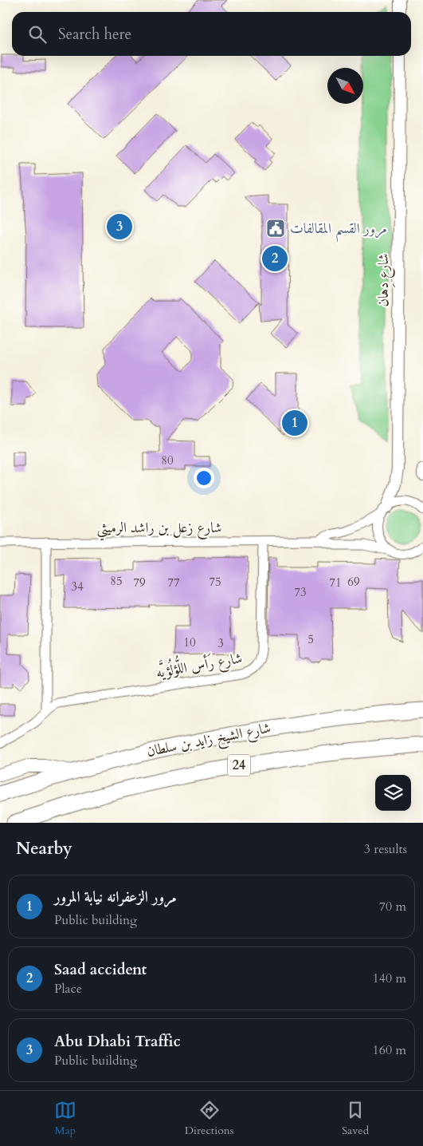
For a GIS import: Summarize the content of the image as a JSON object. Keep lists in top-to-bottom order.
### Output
{
  "streets": {
    "highway": ["شارع الشيخ زايد بن سلطان", "24"],
    "street": ["شارع دِهان", "شارع زعل بن راشد الرميثي", "شارع رَأس اللُّؤلُؤيَّه"]
  },
  "crossings": [
    ["شارع دِهان", "شارع زعل بن راشد الرميثي"],
    ["شارع زعل بن راشد الرميثي", "شارع رَأس اللُّؤلُؤيَّه"]
  ],
  "places": {
    "public building": ["مرور القسم المقالفات"]
  },
  "house_numbers": [
    "80",
    "85",
    "75",
    "69",
    "79",
    "77",
    "71",
    "34",
    "73",
    "5",
    "10",
    "3"
  ],
  "north": "bottom right",
  "page": {
    "search": "Search here",
    "pins": ["3", "2", "1"],
    "heading": ["Nearby", "3 results"],
    "list": [
      {
        "mark": "1",
        "name": "مرور الزعفرانه نيابة المرور",
        "note": "Public building",
        "value": "70 m"
      },
      {
        "mark": "2",
        "name": "Saad accident",
        "note": "Place",
        "value": "140 m"
      },
      {
        "mark": "3",
        "name": "Abu Dhabi Traffic",
        "note": "Public building",
        "value": "160 m"
      }
    ],
    "nav": ["Map", "Directions", "Saved"]
  }
}
